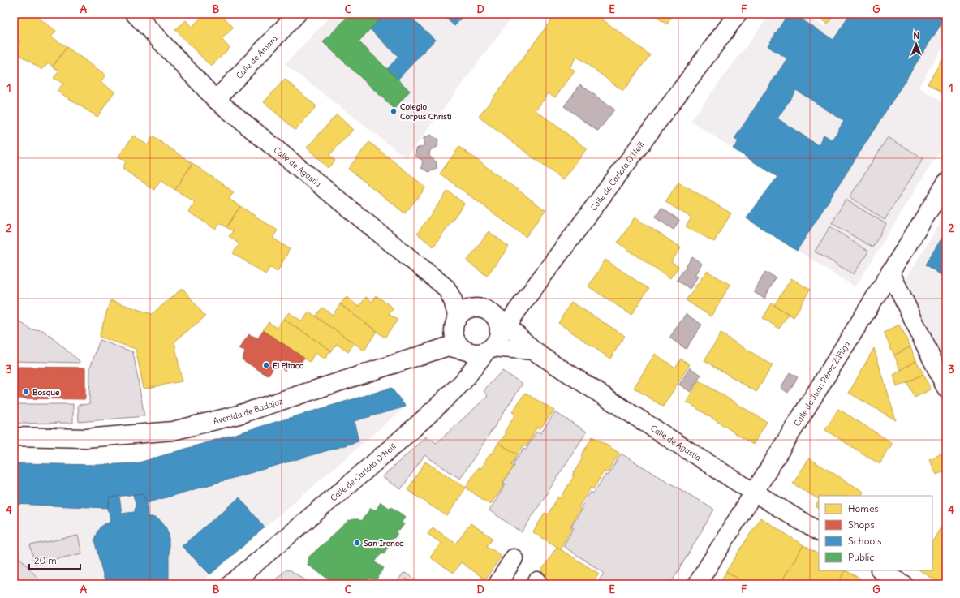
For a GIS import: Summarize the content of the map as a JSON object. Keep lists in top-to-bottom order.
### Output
{
  "streets": {
    "street": [
      "Calle de Amara",
      "Calle de Agastia",
      "Calle de Carlota O’Neill",
      "Calle de Juan Pérez Zúñiga",
      "Avenida de Badajoz"
    ]
  },
  "crossings": [
    ["Calle de Amara", "Calle de Agastia"],
    ["Calle de Agastia", "Calle de Carlota O’Neill"],
    ["Calle de Agastia", "Calle de Juan Pérez Zúñiga"],
    ["Calle de Agastia", "Avenida de Badajoz"],
    ["Calle de Carlota O’Neill", "Avenida de Badajoz"]
  ],
  "places": [
    "Colegio Corpus Christi",
    "El Pitaco",
    "Bosque",
    "San Ireneo"
  ],
  "legend": [
    "Homes",
    "Shops",
    "Schools",
    "Public"
  ],
  "scale_bar": "20 m",
  "north": "top",
  "grid": {
    "columns": [
      "A",
      "B",
      "C",
      "D",
      "E",
      "F",
      "G"
    ],
    "rows": [
      "1",
      "2",
      "3",
      "4"
    ]
  }
}
